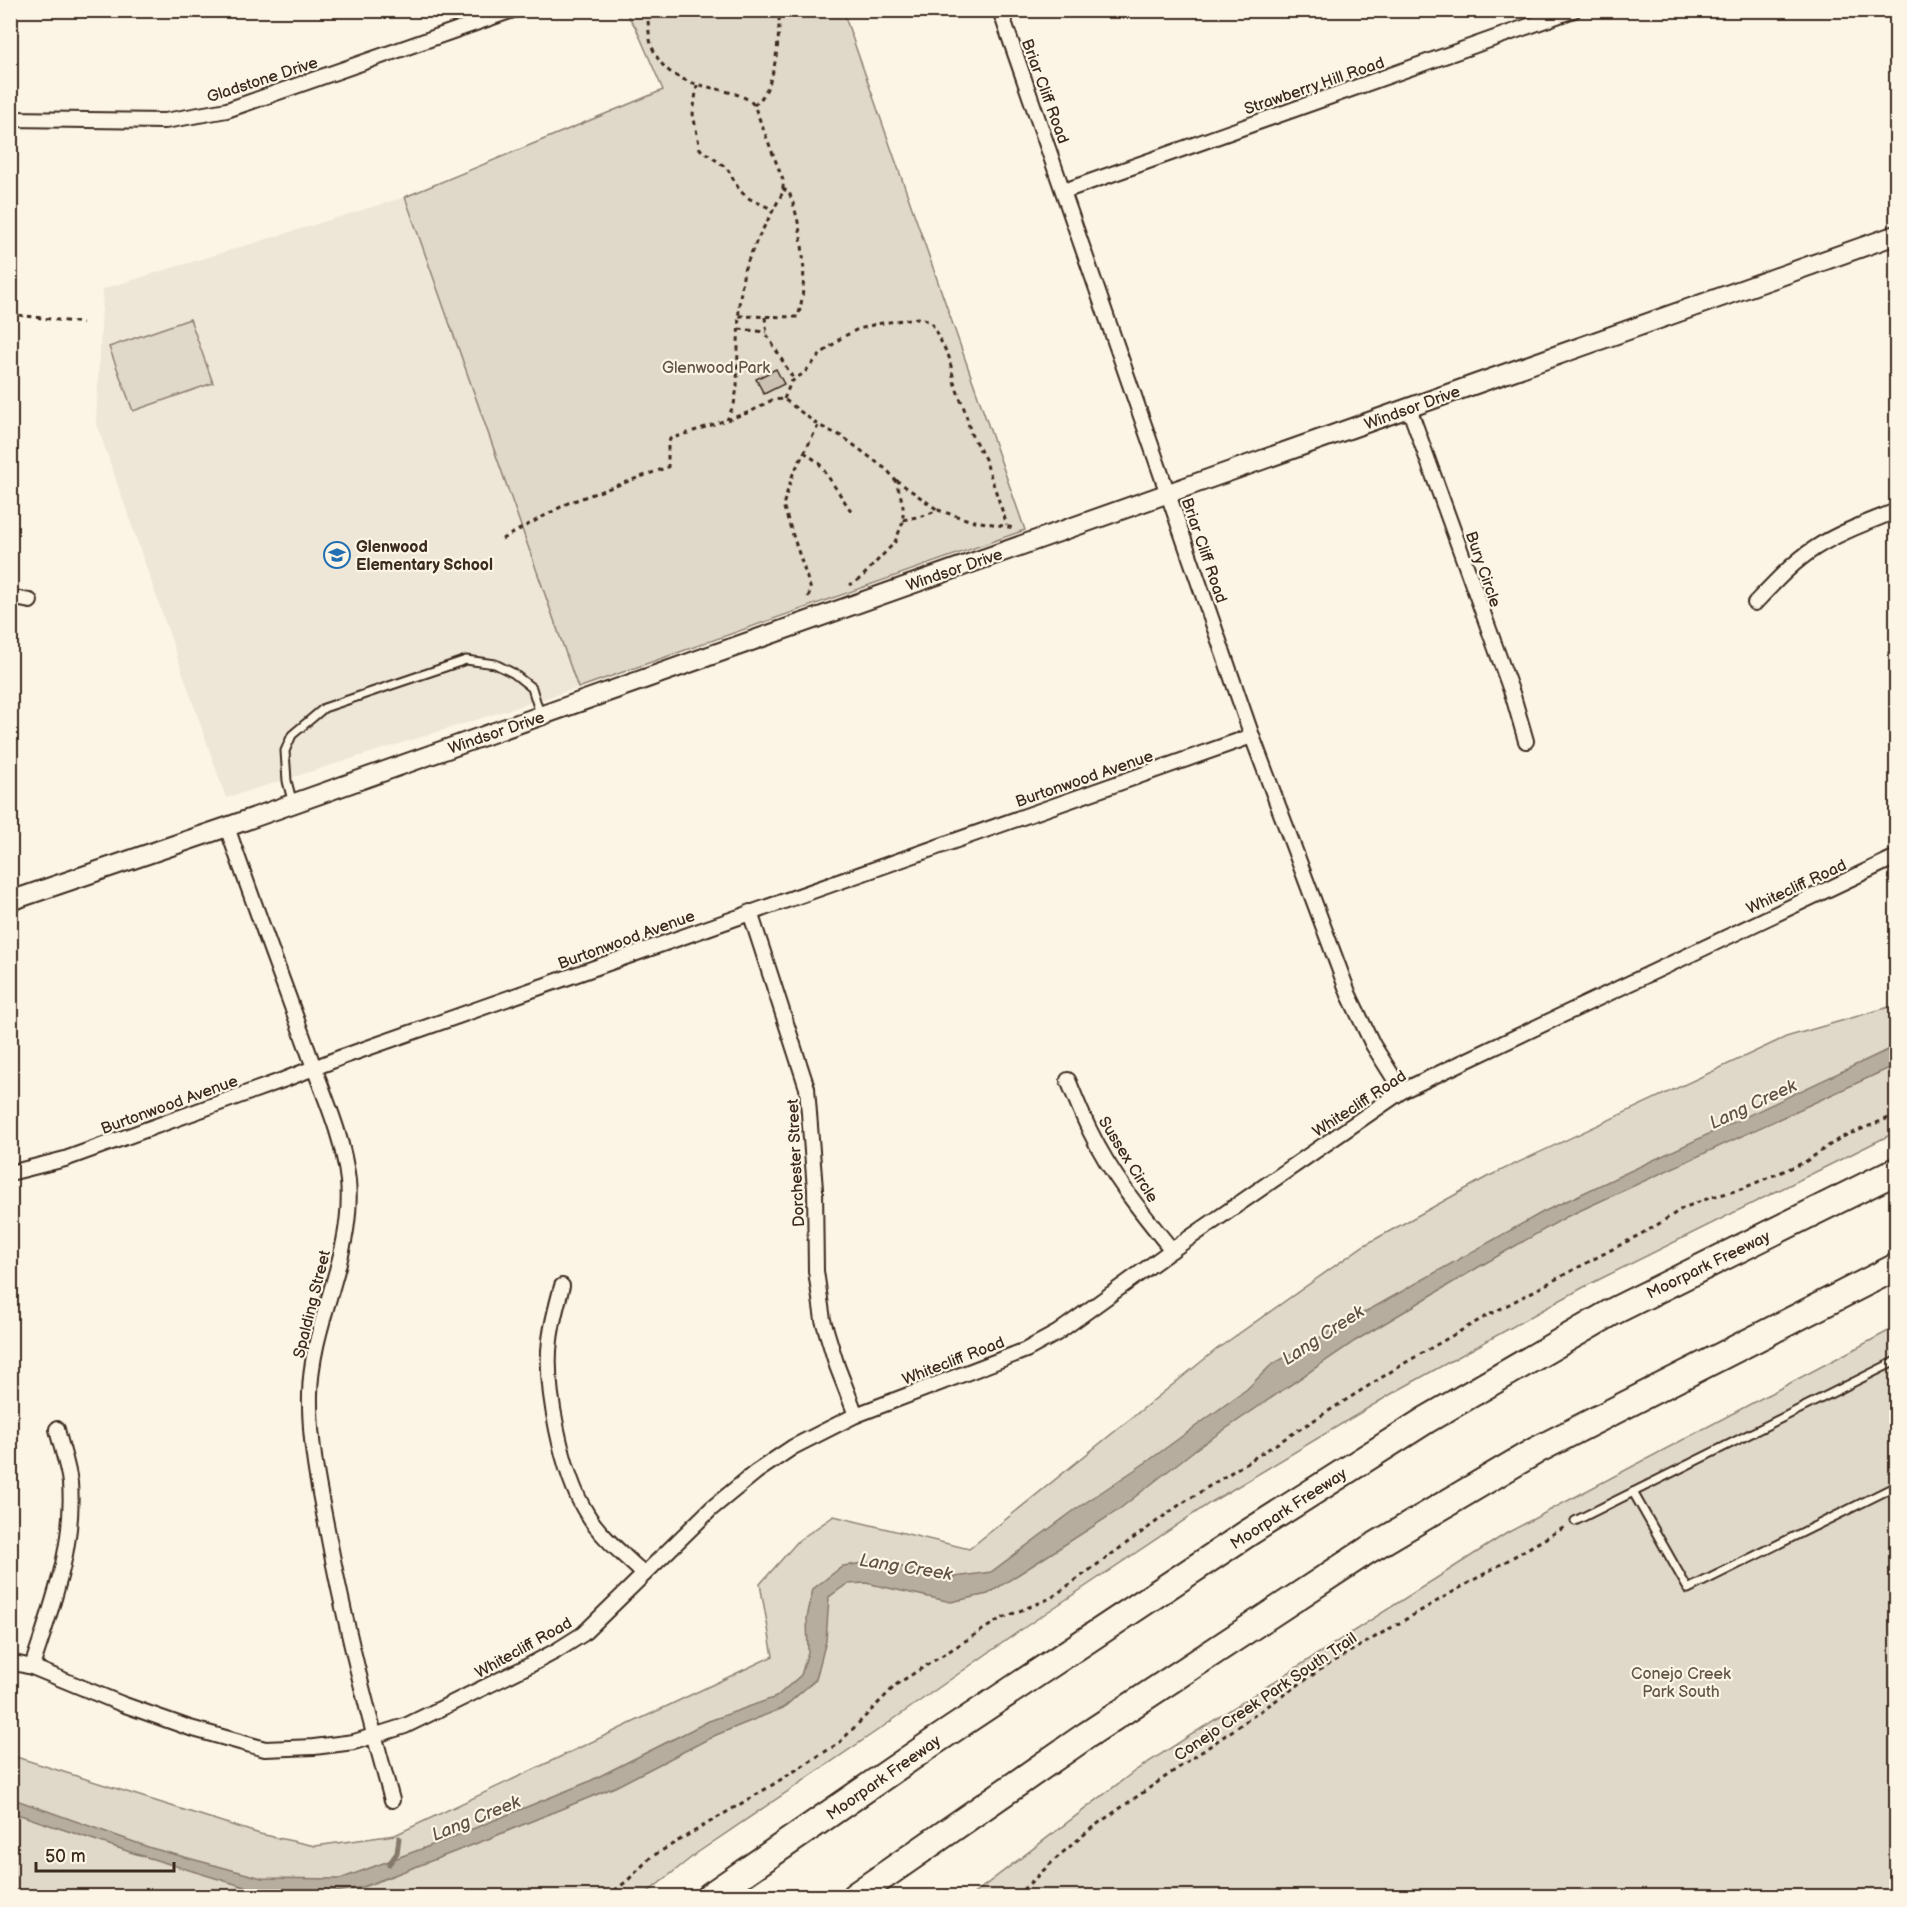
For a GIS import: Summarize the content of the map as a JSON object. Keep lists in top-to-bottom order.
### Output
{
  "streets": {
    "highway": ["Moorpark Freeway"],
    "street": [
      "Gladstone Drive",
      "Strawberry Hill Road",
      "Briar Cliff Road",
      "Windsor Drive",
      "Bury Circle",
      "Burtonwood Avenue",
      "Whitecliff Road",
      "Sussex Circle",
      "Dorchester Street",
      "Spalding Street"
    ],
    "path": ["Conejo Creek Park South Trail"]
  },
  "crossings": [
    ["Strawberry Hill Road", "Briar Cliff Road"],
    ["Briar Cliff Road", "Windsor Drive"],
    ["Briar Cliff Road", "Burtonwood Avenue"],
    ["Briar Cliff Road", "Whitecliff Road"],
    ["Windsor Drive", "Bury Circle"],
    ["Windsor Drive", "Spalding Street"],
    ["Burtonwood Avenue", "Dorchester Street"],
    ["Burtonwood Avenue", "Spalding Street"],
    ["Whitecliff Road", "Sussex Circle"],
    ["Whitecliff Road", "Dorchester Street"],
    ["Whitecliff Road", "Spalding Street"]
  ],
  "water": ["Lang Creek"],
  "parks": ["Glenwood Park", "Conejo Creek Park South"],
  "places": {
    "school or university": ["Glenwood Elementary School"]
  },
  "scale_bar": "50 m"
}
